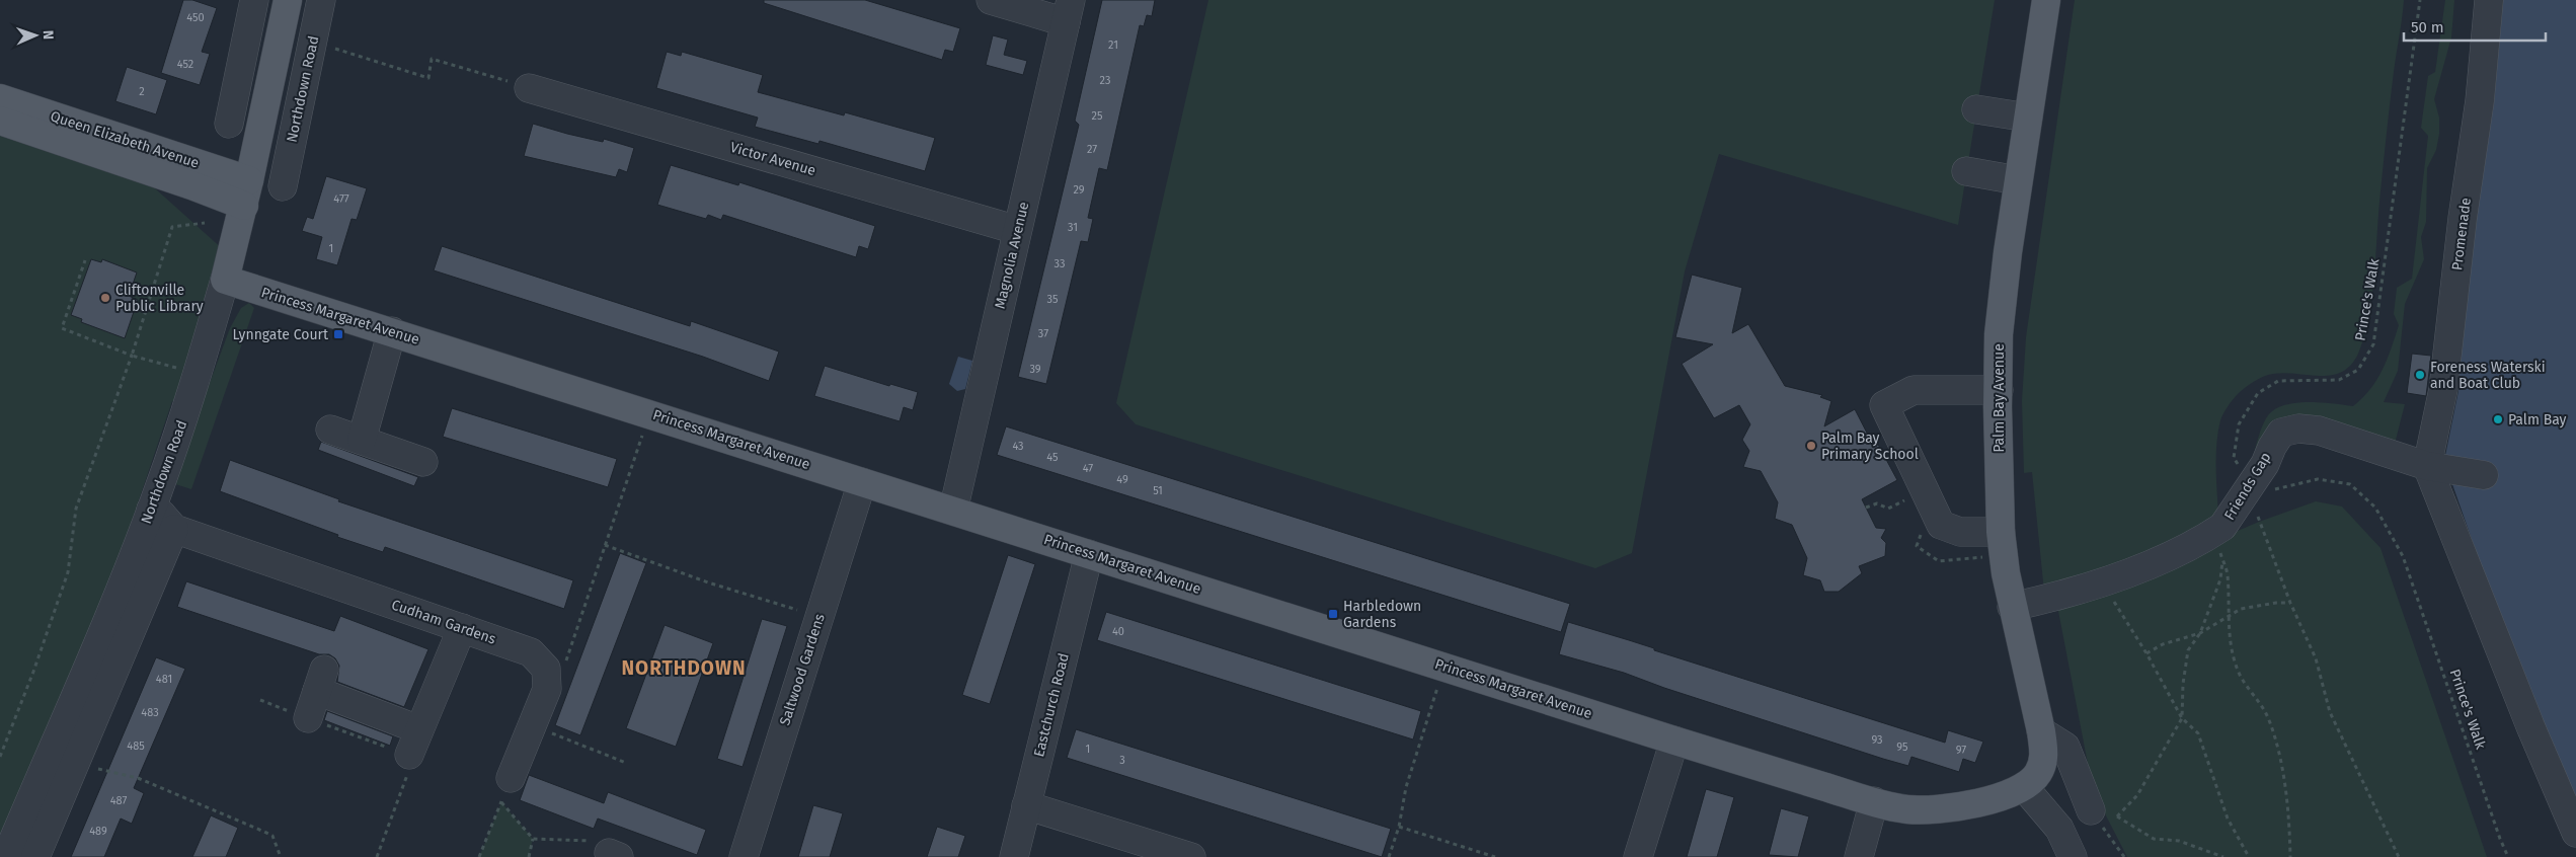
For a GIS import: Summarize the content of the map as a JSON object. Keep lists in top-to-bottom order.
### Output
{
  "streets": {
    "main road": [
      "Northdown Road",
      "Queen Elizabeth Avenue",
      "Princess Margaret Avenue",
      "Palm Bay Avenue"
    ],
    "street": [
      "Victor Avenue",
      "Promenade",
      "Magnolia Avenue",
      "Friends Gap",
      "Cudham Gardens",
      "Saltwood Gardens",
      "Eastchurch Road"
    ],
    "path": ["Prince's Walk"]
  },
  "crossings": [
    ["Northdown Road", "Queen Elizabeth Avenue"],
    ["Northdown Road", "Princess Margaret Avenue"],
    ["Northdown Road", "Cudham Gardens"],
    ["Victor Avenue", "Magnolia Avenue"],
    ["Promenade", "Friends Gap"],
    ["Magnolia Avenue", "Princess Margaret Avenue"],
    ["Prince's Walk", "Friends Gap"],
    ["Princess Margaret Avenue", "Palm Bay Avenue"],
    ["Princess Margaret Avenue", "Saltwood Gardens"],
    ["Princess Margaret Avenue", "Eastchurch Road"],
    ["Palm Bay Avenue", "Friends Gap"]
  ],
  "districts": ["NORTHDOWN"],
  "places": {
    "other": [
      "Cliftonville Public Library",
      "Foreness Waterski and Boat Club",
      "Palm Bay",
      "Palm Bay Primary School"
    ],
    "transit": ["Lynngate Court", "Harbledown Gardens"]
  },
  "house_numbers": [
    "450",
    "21",
    "452",
    "23",
    "2",
    "25",
    "27",
    "29",
    "477",
    "31",
    "1",
    "33",
    "35",
    "37",
    "39",
    "43",
    "45",
    "47",
    "49",
    "51",
    "40",
    "481",
    "483",
    "93",
    "485",
    "95",
    "1",
    "97",
    "3",
    "487",
    "489"
  ],
  "scale_bar": "50 m",
  "north": "right"
}
